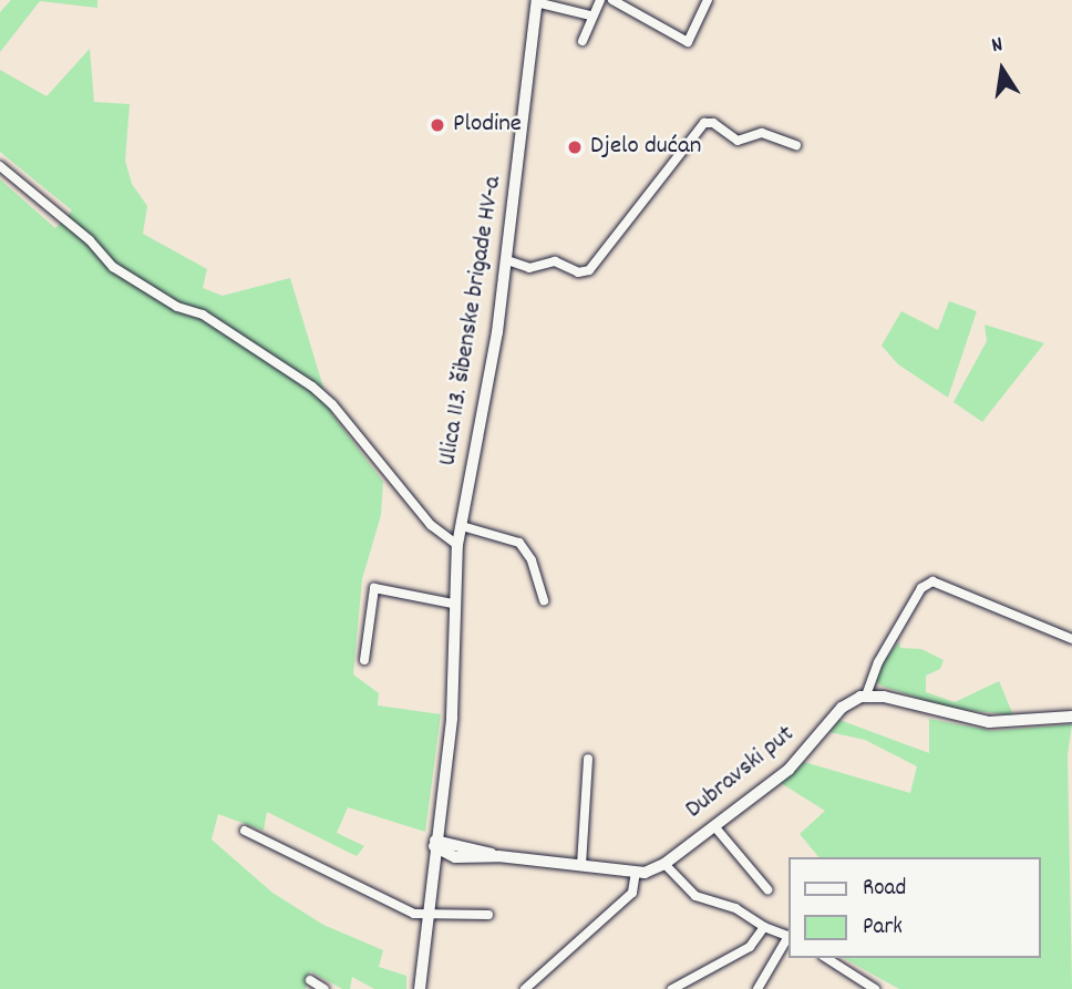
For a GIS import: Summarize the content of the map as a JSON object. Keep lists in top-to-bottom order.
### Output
{
  "streets": {
    "main road": ["Ulica 113. šibenske brigade HV-a", "Dubravski put"]
  },
  "crossings": [
    ["Ulica 113. šibenske brigade HV-a", "Dubravski put"]
  ],
  "places": ["Plodine", "Djelo dućan"],
  "legend": ["Road", "Park"],
  "north": "top"
}
